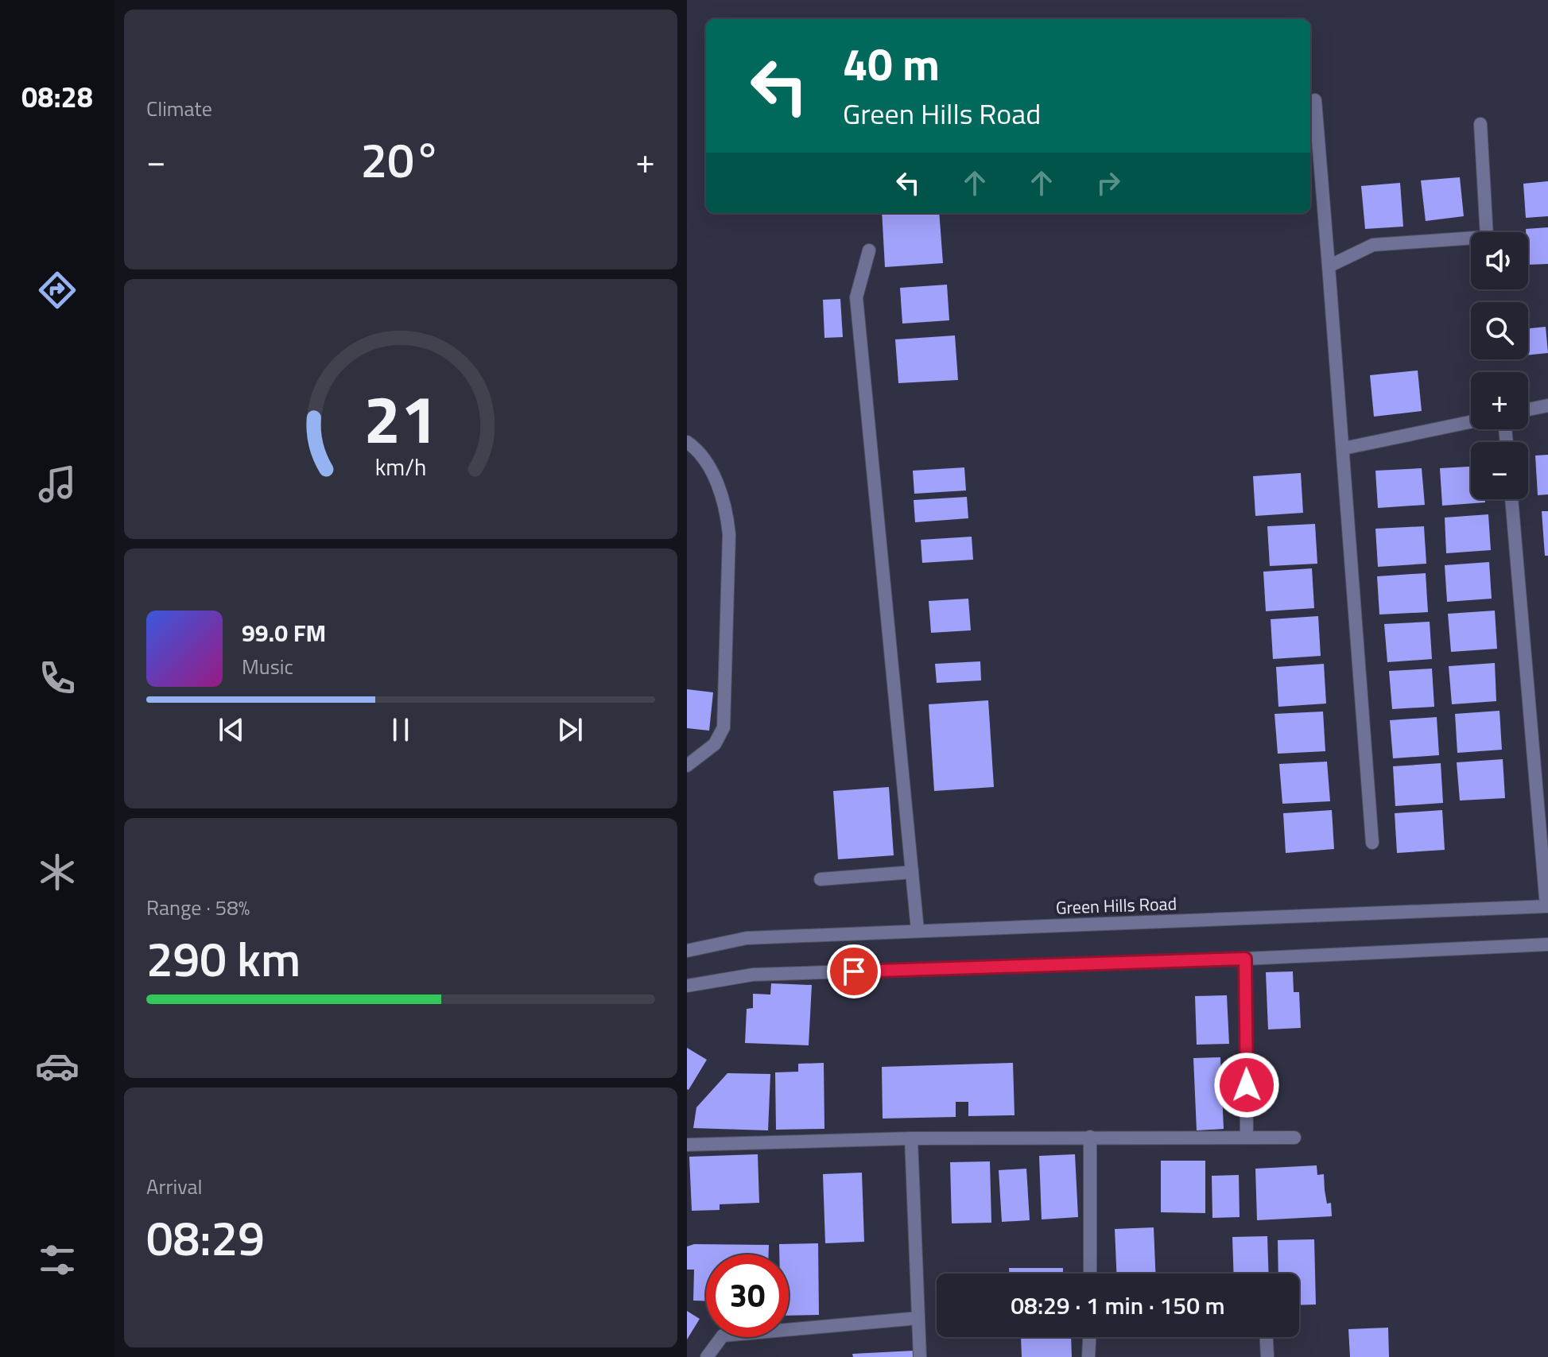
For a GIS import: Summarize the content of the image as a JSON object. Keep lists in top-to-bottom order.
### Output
{
  "streets": {
    "street": ["Green Hills Road"]
  },
  "page": {
    "tabs": "08:28",
    "tile": [
      "Climate",
      ["Range · 58%", "290 km"],
      ["Arrival", "08:29"]
    ],
    "turn": ["40 m", "Green Hills Road"],
    "heat": ["−", "20°", "+"],
    "map_buttons": ["+", "−"],
    "song": ["99.0 FM", "Music"],
    "limit": "30",
    "trip": "08:29 · 1 min · 150 m",
    "gauge": ["21", "km/h"]
  }
}
